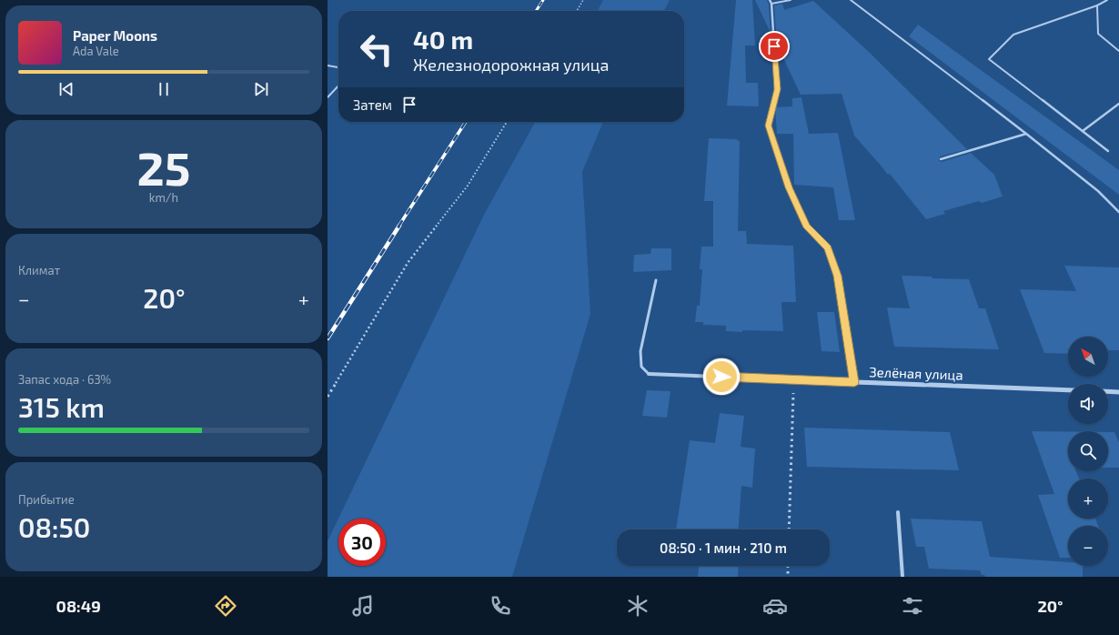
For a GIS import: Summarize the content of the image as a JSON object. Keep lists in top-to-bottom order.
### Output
{
  "streets": {
    "street": ["Зелёная улица"]
  },
  "north": "top left",
  "page": {
    "turn": ["40 m", "Железнодорожная улица"],
    "song": ["Paper Moons", "Ada Vale"],
    "then": "Затем",
    "tile": [
      ["25", "km/h"],
      "Климат",
      ["Запас хода · 63%", "315 km"],
      ["Прибытие", "08:50"]
    ],
    "heat": ["−", "20°", "+"],
    "map_buttons": ["+", "−"],
    "limit": "30",
    "trip": "08:50 · 1 мин · 210 m",
    "tabs": ["08:49", "20°"]
  }
}
